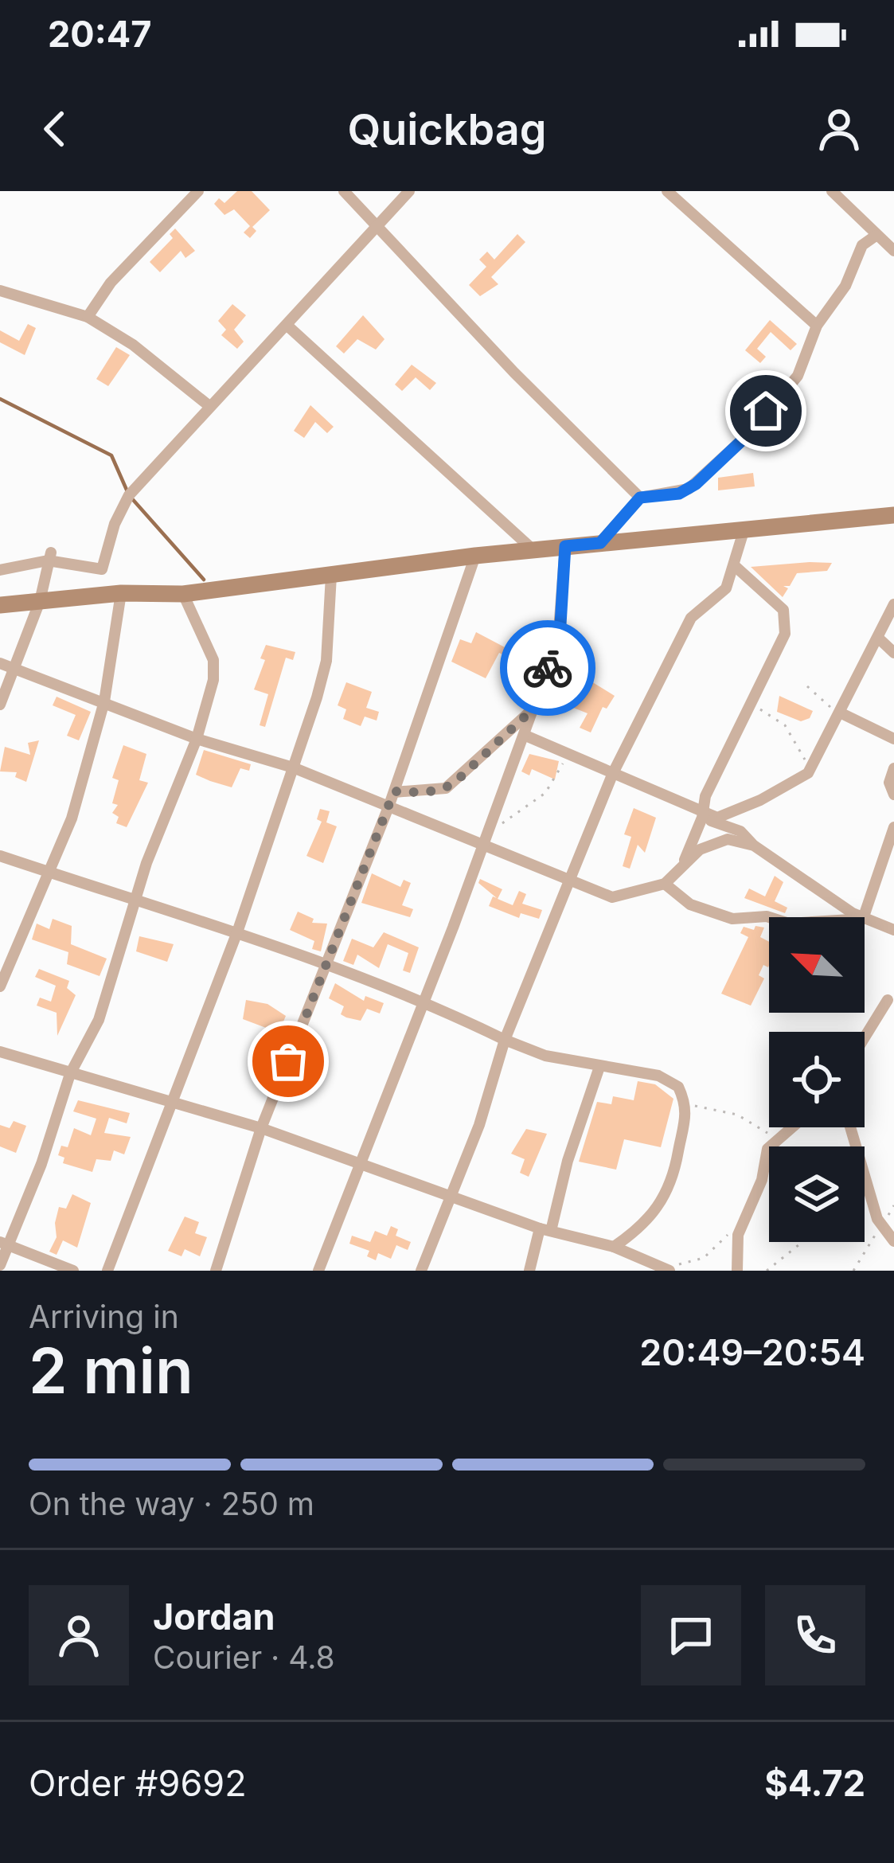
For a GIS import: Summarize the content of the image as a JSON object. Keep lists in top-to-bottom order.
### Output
{
  "north": "top left",
  "page": {
    "status": "20:47",
    "header": "Quickbag",
    "heading": ["2 min", "Arriving in", "20:49–20:54"],
    "panel": [
      "Jordan",
      "Courier · 4.8",
      "Order #9692",
      "$4.72"
    ],
    "bar": "On the way · 250 m"
  }
}
